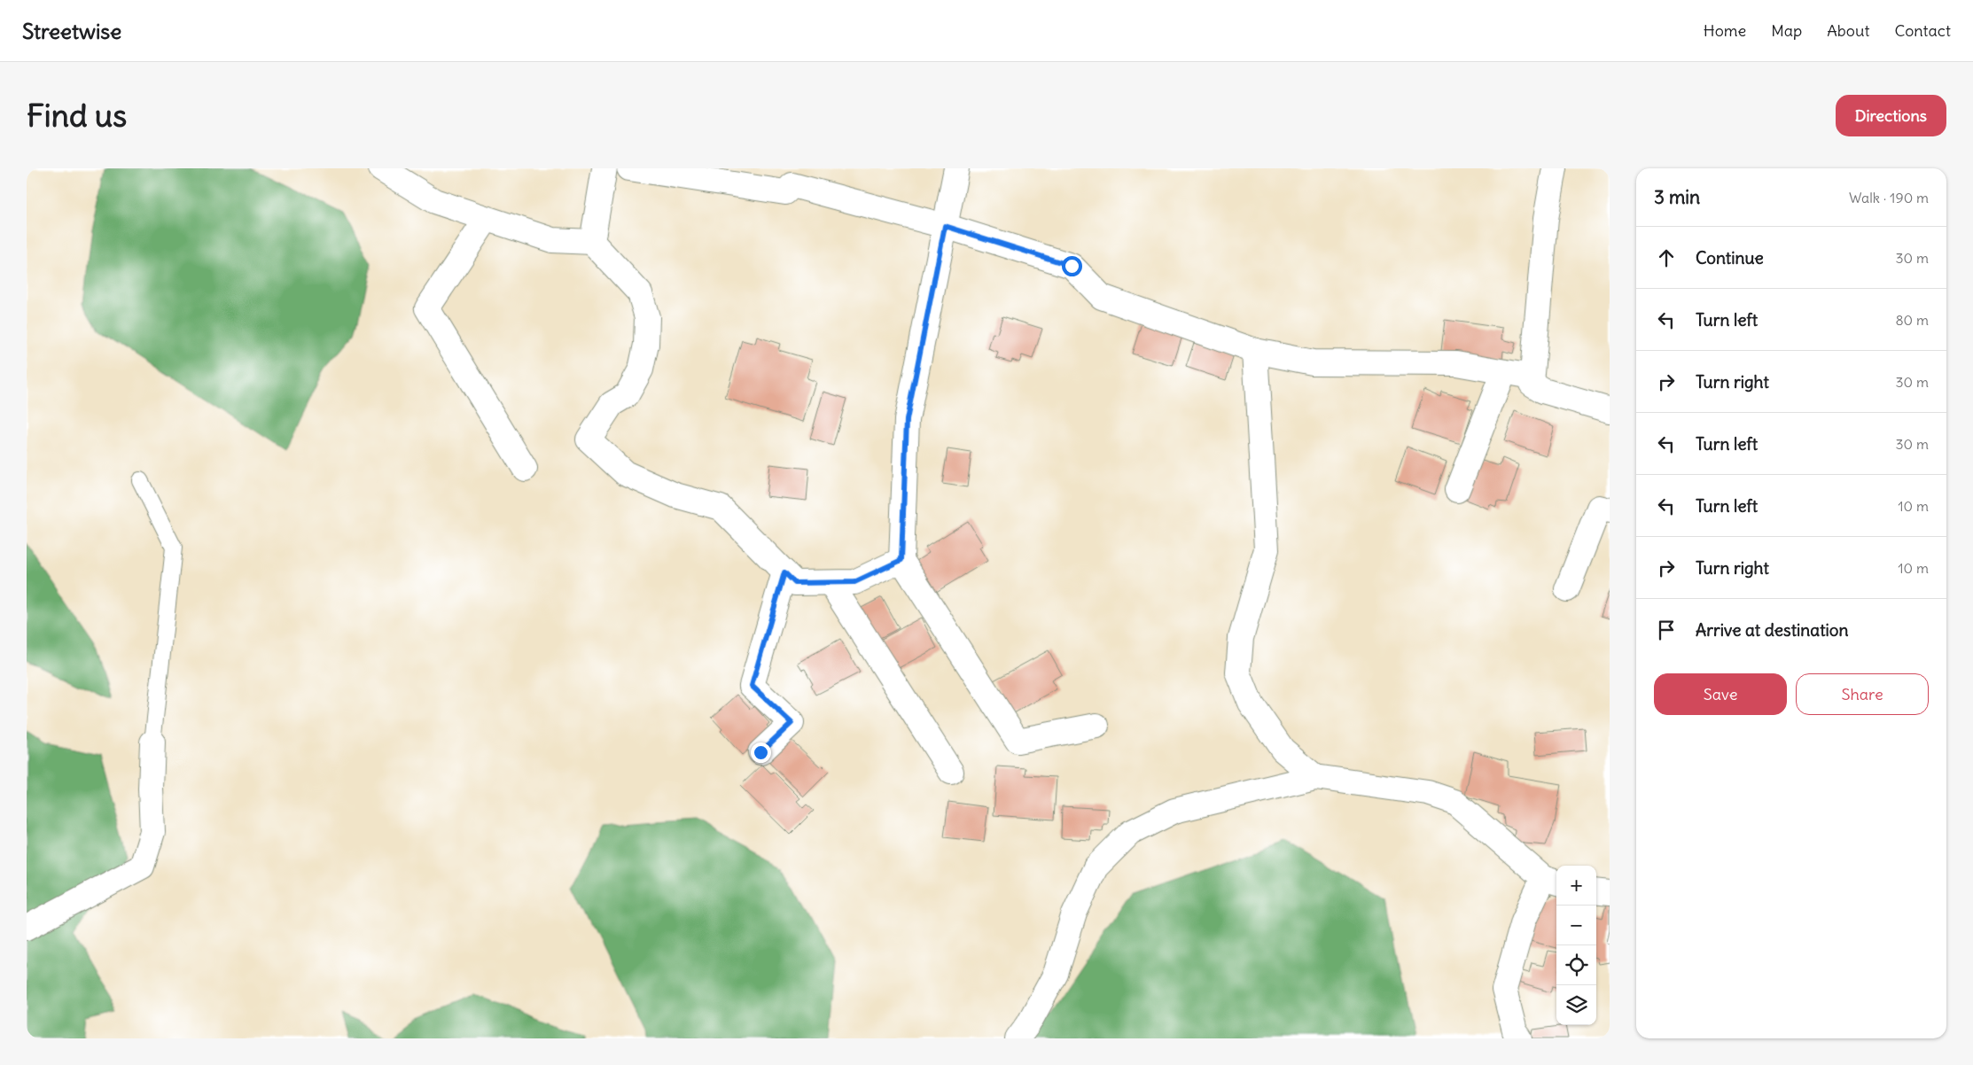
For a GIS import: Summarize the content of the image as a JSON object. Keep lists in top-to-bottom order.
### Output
{
  "page": {
    "header": "Streetwise",
    "nav": [
      "Home",
      "Map",
      "About",
      "Contact"
    ],
    "buttons": [
      "Directions",
      ["Save", "Share"]
    ],
    "title": "Find us",
    "heading": ["3 min", "Walk · 190 m"],
    "list": [
      ["Continue", "30 m"],
      ["Turn left", "80 m"],
      ["Turn right", "30 m"],
      ["Turn left", "30 m"],
      ["Turn left", "10 m"],
      ["Turn right", "10 m"],
      "Arrive at destination"
    ],
    "map_buttons": ["+", "−"]
  }
}
